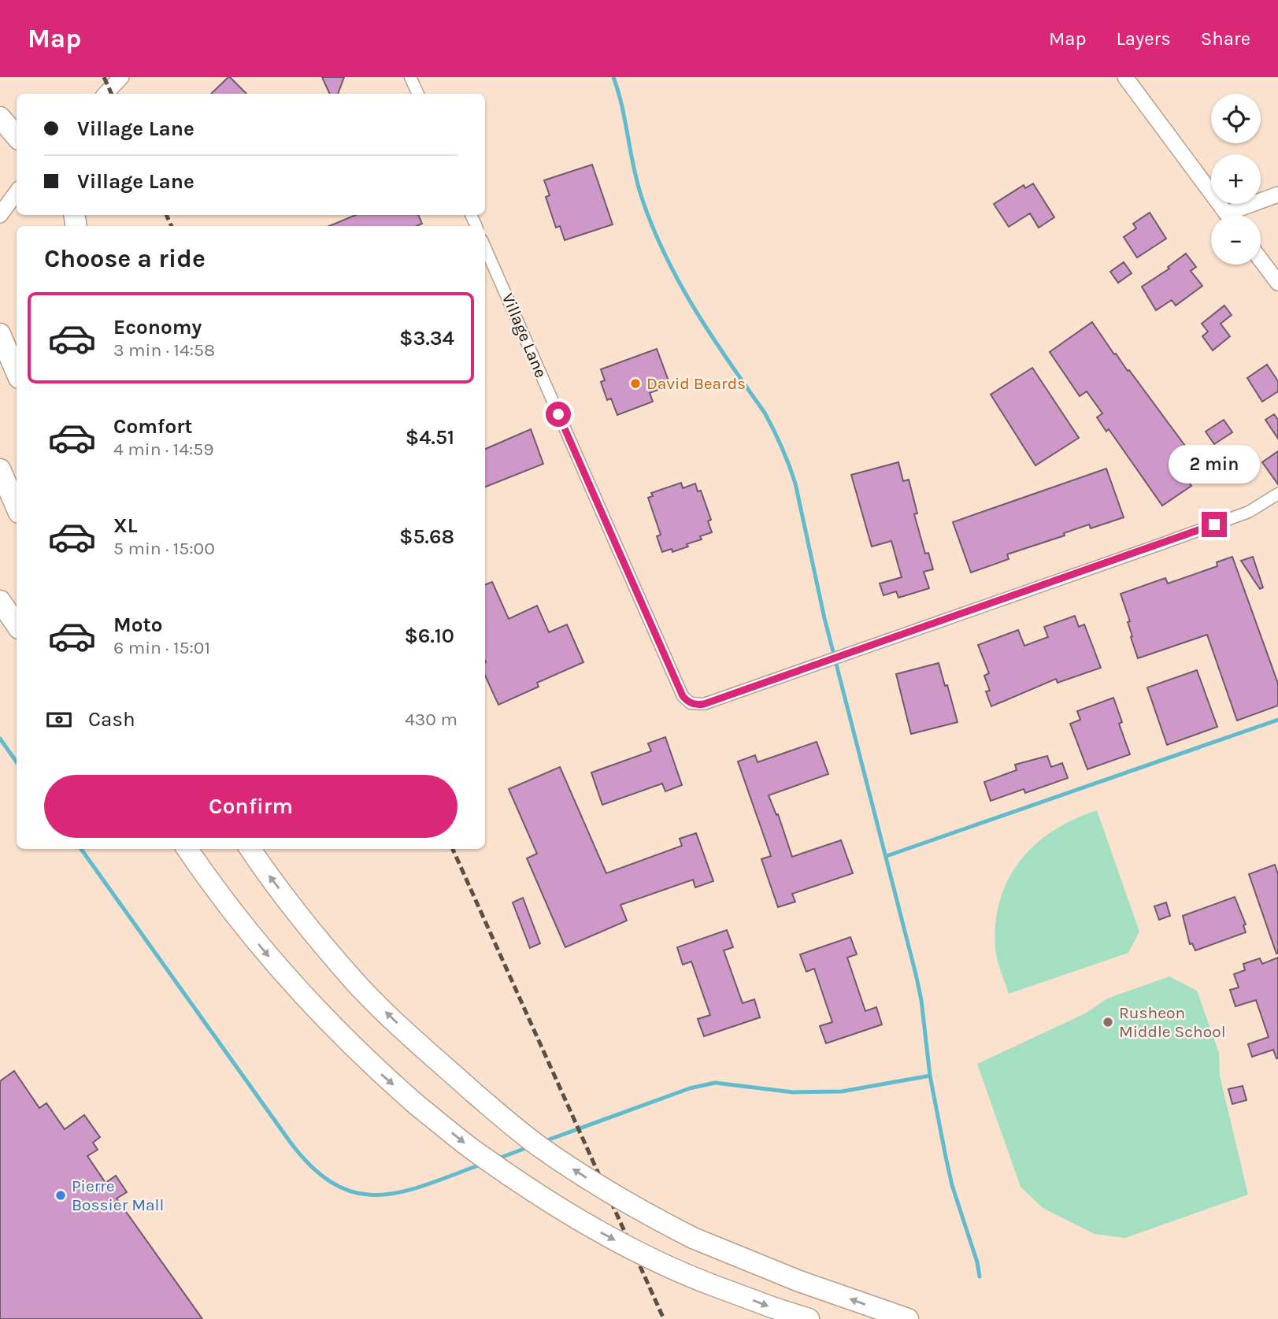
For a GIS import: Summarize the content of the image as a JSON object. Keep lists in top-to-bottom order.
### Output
{
  "streets": {
    "street": ["Village Lane"]
  },
  "places": ["David Beards", "Rusheon Middle School", "Pierre Bossier Mall"],
  "page": {
    "header": "Map",
    "nav": ["Map", "Layers", "Share"],
    "map_buttons": ["+", "−"],
    "banner": ["Village Lane", "Village Lane"],
    "heading": "Choose a ride",
    "list": [
      {
        "name": "Economy",
        "note": "3 min · 14:58",
        "value": "$3.34"
      },
      {
        "name": "Comfort",
        "note": "4 min · 14:59",
        "value": "$4.51"
      },
      {
        "name": "XL",
        "note": "5 min · 15:00",
        "value": "$5.68"
      },
      {
        "name": "Moto",
        "note": "6 min · 15:01",
        "value": "$6.10"
      }
    ],
    "bubble": "2 min",
    "pay": ["Cash", "430 m"],
    "buttons": "Confirm"
  }
}
